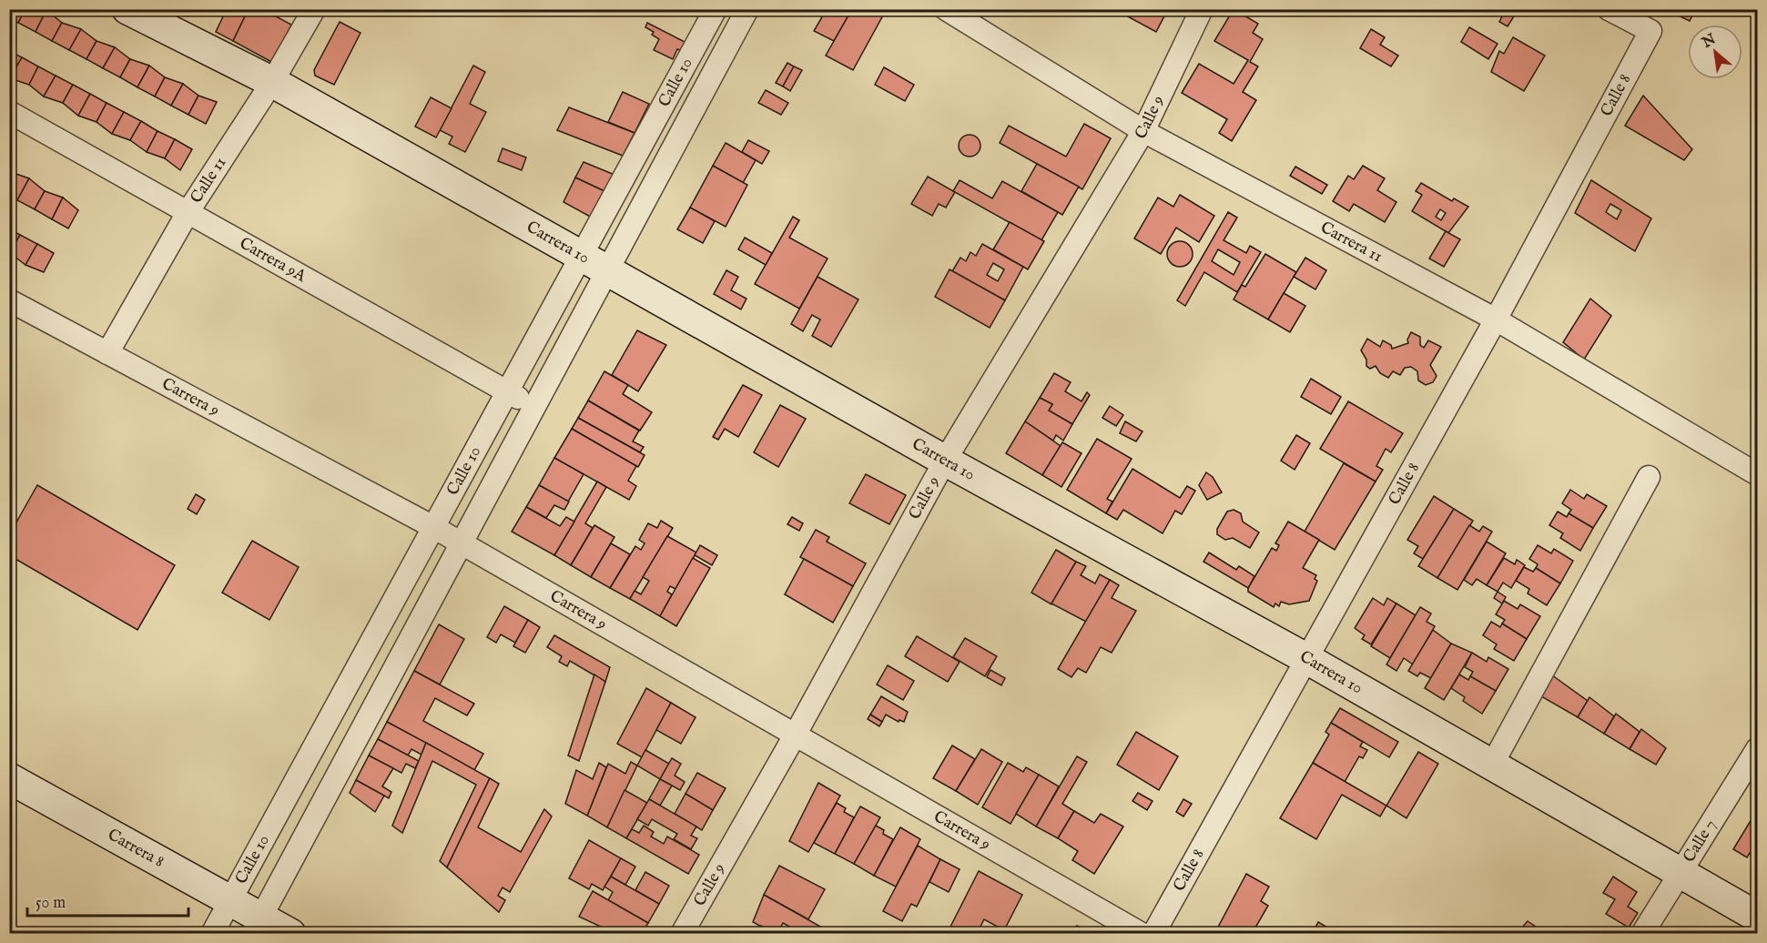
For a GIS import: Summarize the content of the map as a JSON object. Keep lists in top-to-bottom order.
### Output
{
  "streets": {
    "street": [
      "Calle 10",
      "Calle 8",
      "Calle 9",
      "Calle 11",
      "Carrera 11",
      "Carrera 10",
      "Carrera 9A",
      "Carrera 9",
      "Calle 7",
      "Carrera 8"
    ]
  },
  "crossings": [
    ["Calle 10", "Carrera 10"],
    ["Calle 10", "Carrera 9A"],
    ["Calle 10", "Carrera 9"],
    ["Calle 10", "Carrera 8"],
    ["Calle 8", "Carrera 11"],
    ["Calle 8", "Carrera 10"],
    ["Calle 9", "Carrera 11"],
    ["Calle 9", "Carrera 10"],
    ["Calle 9", "Carrera 9"],
    ["Calle 11", "Carrera 10"],
    ["Calle 11", "Carrera 9A"],
    ["Calle 11", "Carrera 9"],
    ["Carrera 10", "Calle 7"]
  ],
  "scale_bar": "50 m",
  "north": "top left"
}
